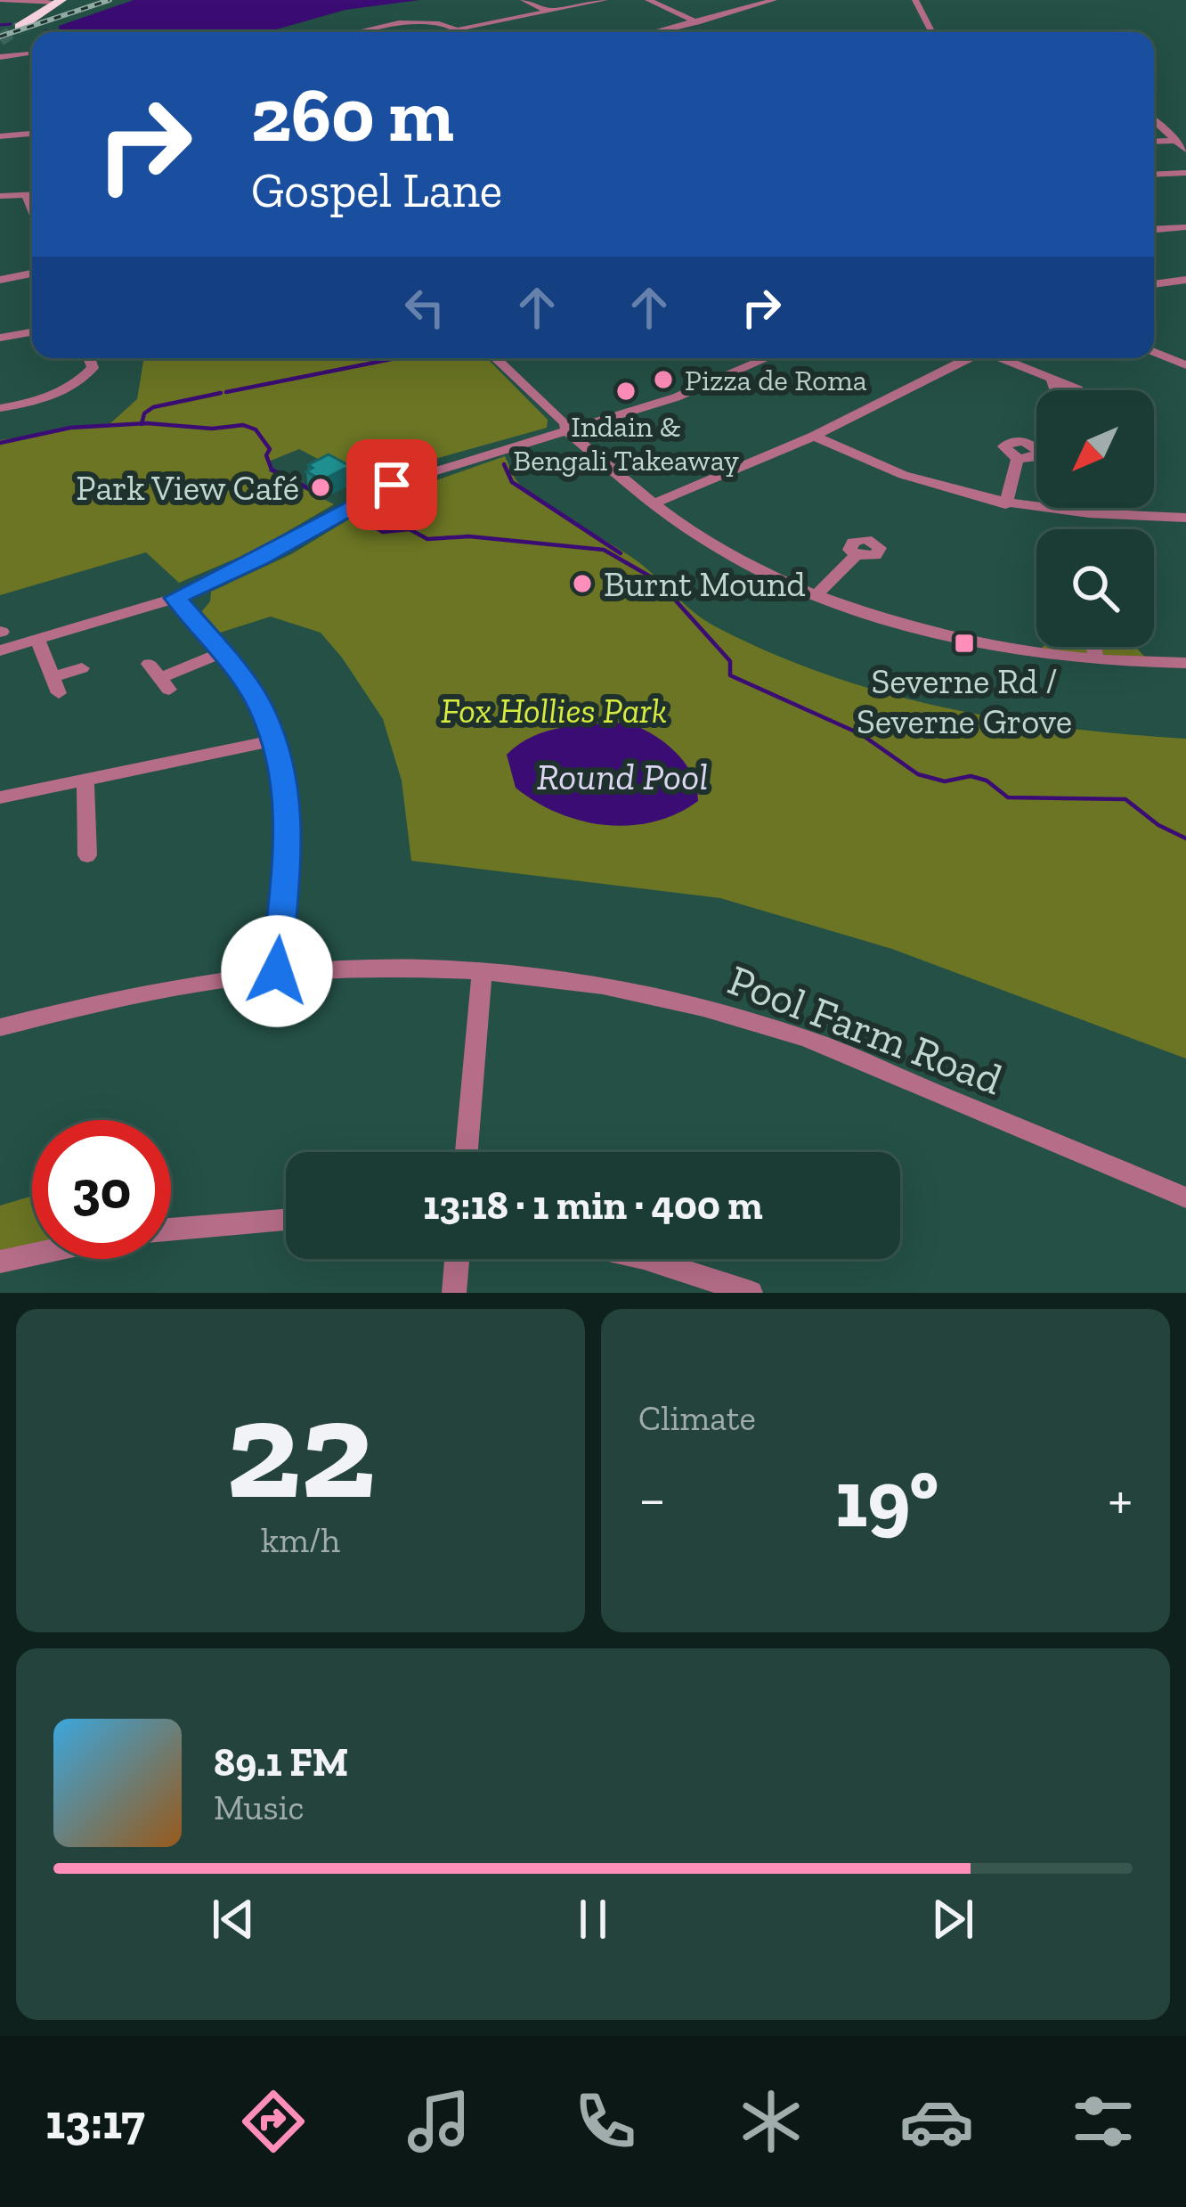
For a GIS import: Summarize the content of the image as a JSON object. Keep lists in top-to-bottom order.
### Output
{
  "streets": {
    "street": ["Pool Farm Road"]
  },
  "water": ["Round Pool"],
  "parks": ["Fox Hollies Park"],
  "places": {
    "other": [
      "Pizza de Roma",
      "Indain & Bengali Takeaway",
      "Park View Café",
      "Burnt Mound"
    ],
    "transit": ["Severne Rd / Severne Grove"]
  },
  "north": "bottom left",
  "page": {
    "turn": ["260 m", "Gospel Lane"],
    "limit": "30",
    "trip": "13:18 · 1 min · 400 m",
    "tile": [
      ["22", "km/h"],
      "Climate"
    ],
    "heat": ["−", "19°", "+"],
    "song": ["89.1 FM", "Music"],
    "tabs": "13:17"
  }
}
